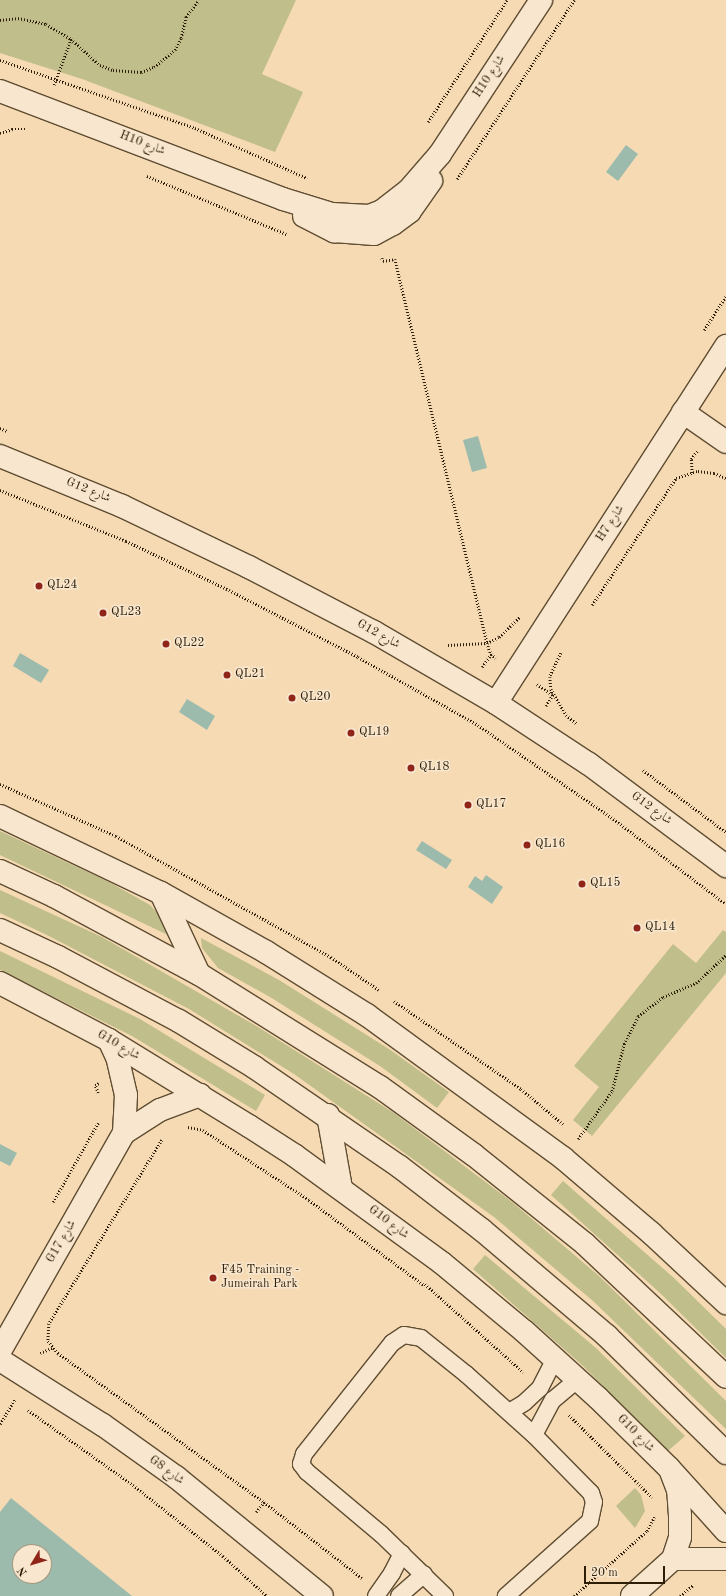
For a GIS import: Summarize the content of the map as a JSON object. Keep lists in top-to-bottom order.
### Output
{
  "streets": {
    "street": [
      "H10 شارع",
      "G12 شارع",
      "H7 شارع",
      "G10 شارع",
      "G17 شارع",
      "G8 شارع"
    ]
  },
  "crossings": [
    ["G12 شارع", "H7 شارع"],
    ["G10 شارع", "G17 شارع"]
  ],
  "places": [
    "QL24",
    "QL23",
    "QL22",
    "QL21",
    "QL20",
    "QL19",
    "QL18",
    "QL17",
    "QL16",
    "QL15",
    "QL14",
    "F45 Training - Jumeirah Park"
  ],
  "scale_bar": "20 m",
  "north": "bottom left"
}
